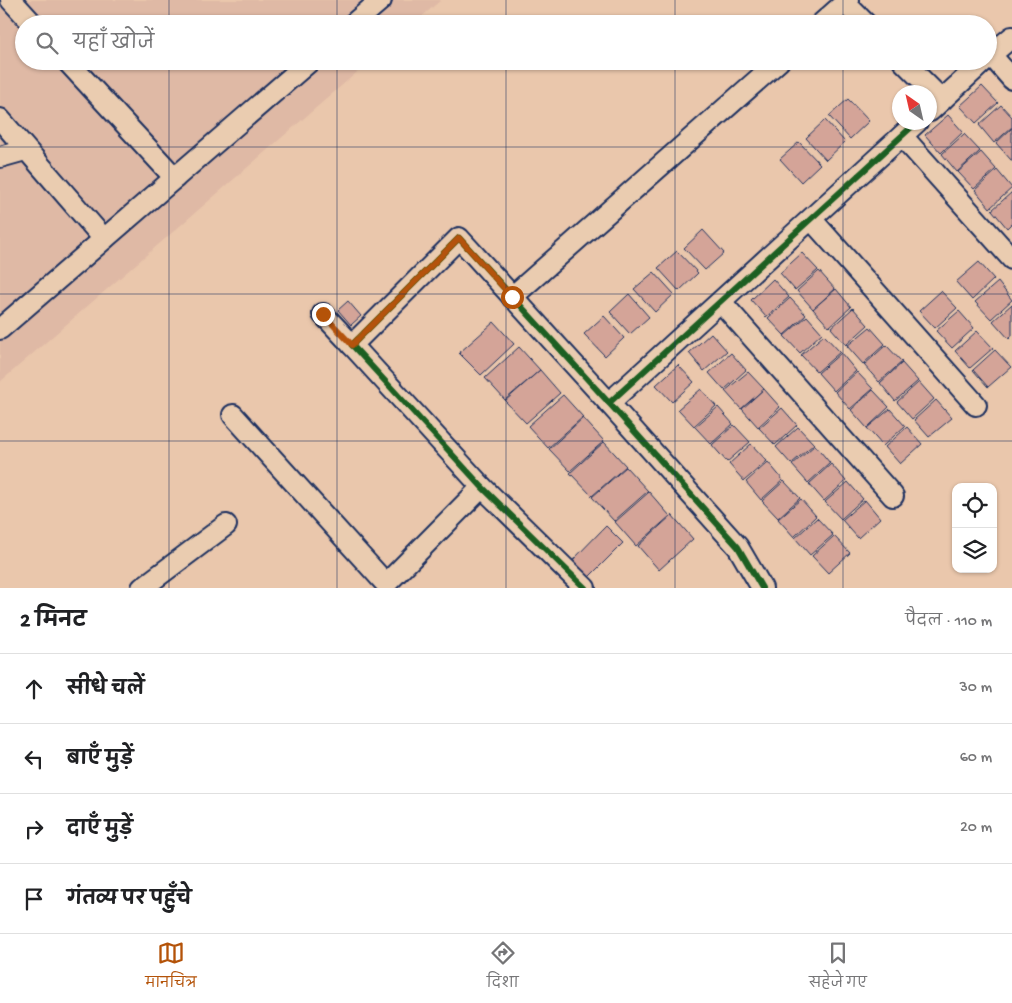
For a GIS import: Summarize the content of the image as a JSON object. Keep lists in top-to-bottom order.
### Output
{
  "north": "top left",
  "page": {
    "search": "यहाँ खोजें",
    "heading": ["2 मिनट", "पैदल · 110 m"],
    "list": [
      ["सीधे चलें", "30 m"],
      ["बाएँ मुड़ें", "60 m"],
      ["दाएँ मुड़ें", "20 m"],
      "गंतव्य पर पहुँचे"
    ],
    "nav": ["मानचित्र", "दिशा", "सहेजे गए"]
  }
}
